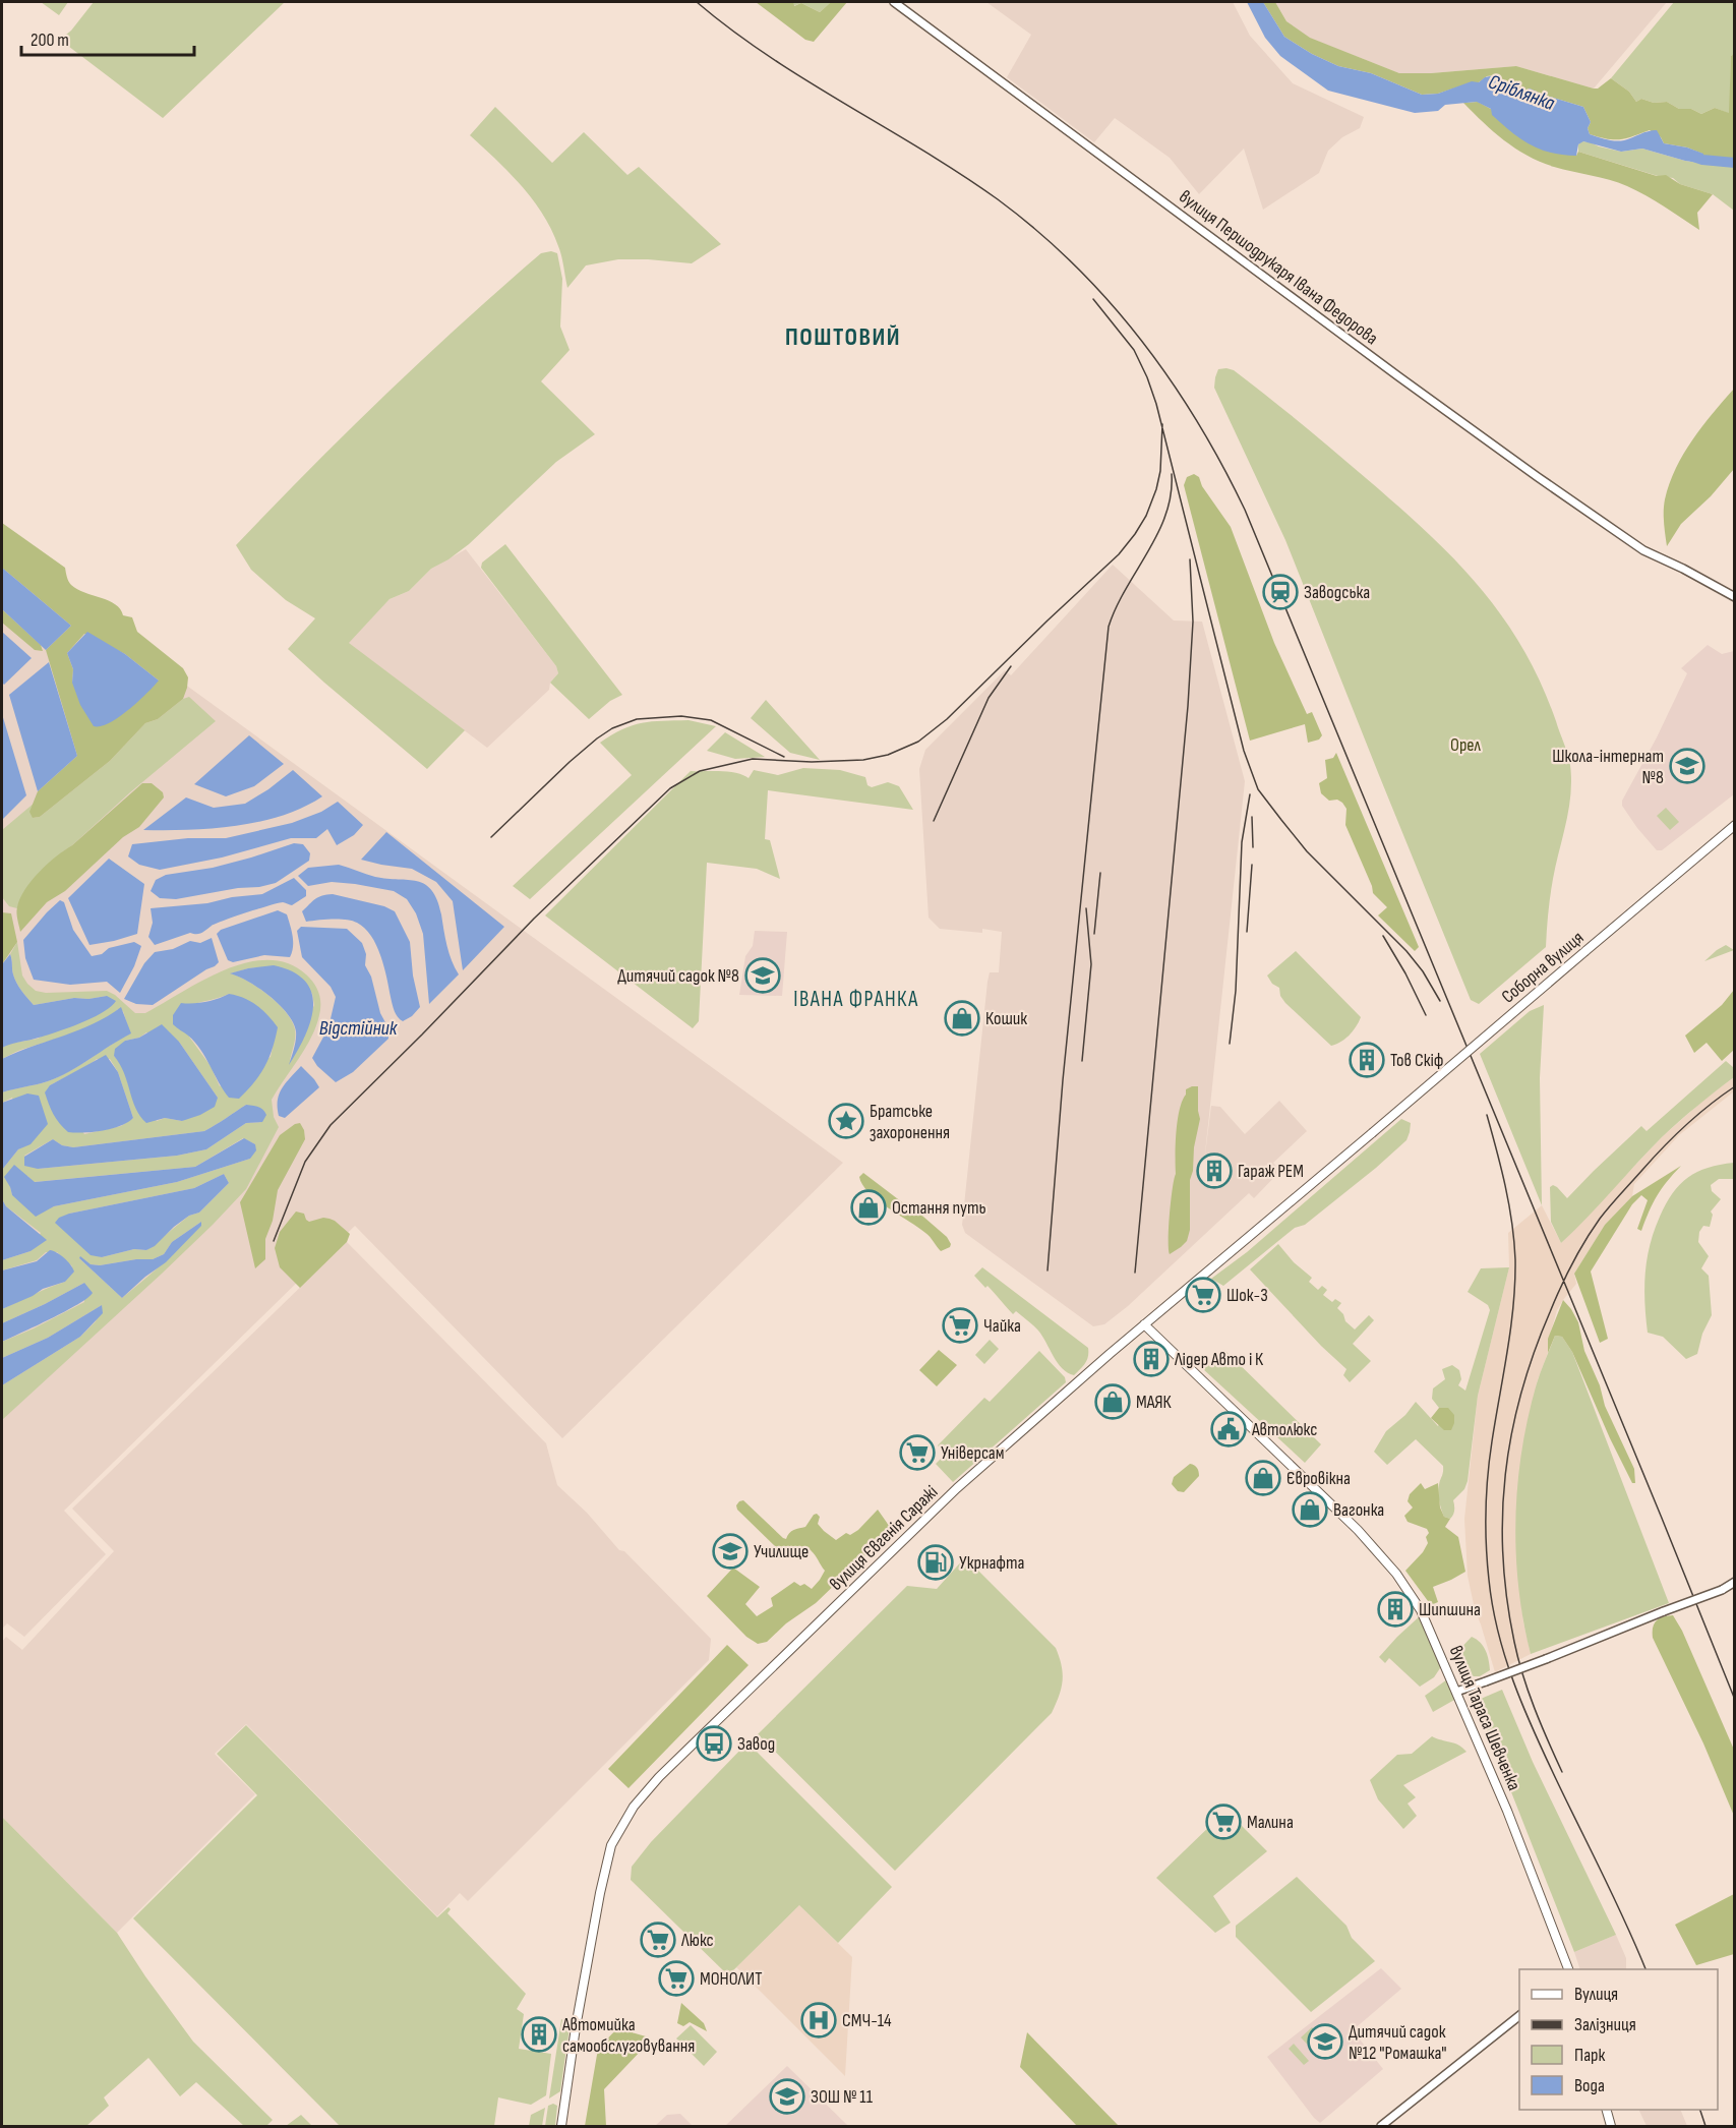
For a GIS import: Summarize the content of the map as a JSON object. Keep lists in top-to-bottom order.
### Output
{
  "streets": {
    "main road": ["Соборна вулиця", "вулиця Євгенія Саражі", "вулиця Тараса Шевченка"],
    "street": ["вулиця Першодрукаря Івана Федорова"]
  },
  "crossings": [
    ["Соборна вулиця", "вулиця Євгенія Саражі"],
    ["вулиця Євгенія Саражі", "вулиця Тараса Шевченка"]
  ],
  "districts": ["ПОШТОВИЙ", "ІВАНА ФРАНКА"],
  "water": ["Сріблянка", "Відстійник"],
  "parks": ["Орел"],
  "places": {
    "station": ["Заводська"],
    "school or university": [
      "Школа-інтернат №8",
      "Дитячий садок №8",
      "Училище",
      "Дитячий садок №12 \"Ромашка\"",
      "ЗОШ № 11"
    ],
    "shop": [
      "Кошик",
      "Остання путь",
      "МАЯК",
      "Євровікна",
      "Вагонка"
    ],
    "building": [
      "Тов Скіф",
      "Гараж РЕМ",
      "Лідер Авто і К",
      "Шипшина",
      "Автомийка самообслуговування"
    ],
    "place": ["Братське захоронення"],
    "supermarket": [
      "Шок-3",
      "Чайка",
      "Універсам",
      "Малина",
      "Люкс",
      "МОНОЛИТ"
    ],
    "public building": ["Автолюкс"],
    "fuel station": ["Укрнафта"],
    "bus stop": ["Завод"],
    "hospital": ["СМЧ-14"]
  },
  "legend": [
    "Вулиця",
    "Залізниця",
    "Парк",
    "Вода"
  ],
  "scale_bar": "200 m"
}
